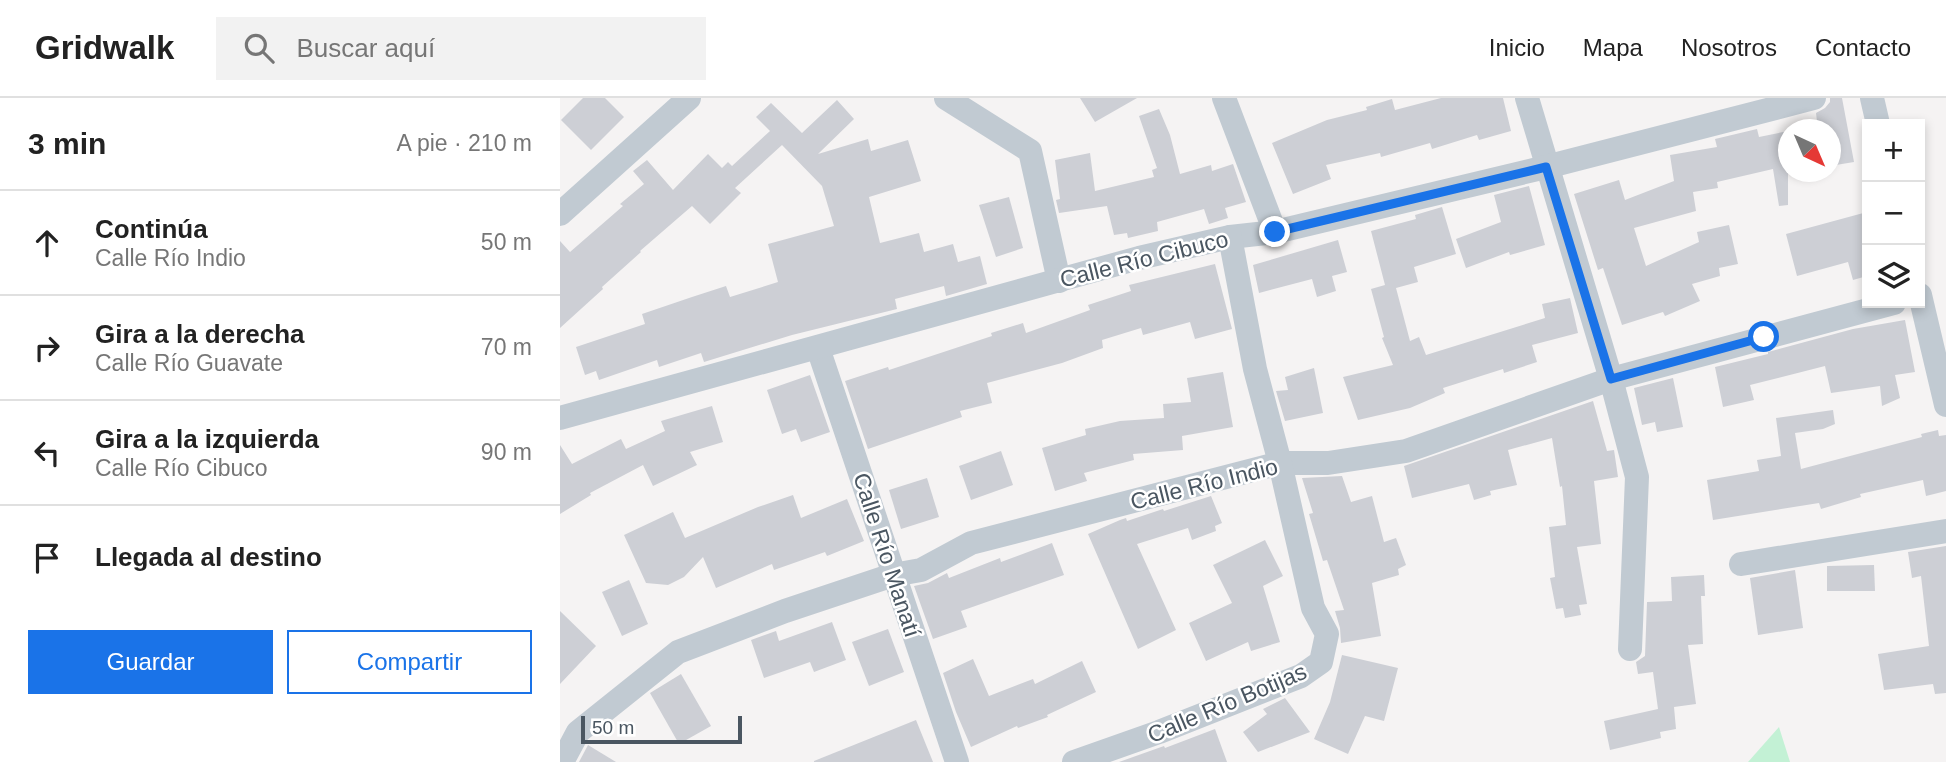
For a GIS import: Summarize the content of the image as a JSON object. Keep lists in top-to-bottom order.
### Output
{
  "streets": {
    "street": [
      "Calle Río Cibuco",
      "Calle Río Indio",
      "Calle Río Manatí",
      "Calle Río Botijas"
    ]
  },
  "crossings": [
    ["Calle Río Cibuco", "Calle Río Manatí"],
    ["Calle Río Cibuco", "Calle Río Botijas"],
    ["Calle Río Indio", "Calle Río Manatí"],
    ["Calle Río Indio", "Calle Río Botijas"]
  ],
  "scale_bar": "50 m",
  "north": "bottom right",
  "page": {
    "header": "Gridwalk",
    "search": "Buscar aquí",
    "nav": [
      "Inicio",
      "Mapa",
      "Nosotros",
      "Contacto"
    ],
    "heading": ["3 min", "A pie · 210 m"],
    "map_buttons": ["+", "−"],
    "list": [
      ["Continúa", "Calle Río Indio", "50 m"],
      ["Gira a la derecha", "Calle Río Guavate", "70 m"],
      ["Gira a la izquierda", "Calle Río Cibuco", "90 m"],
      "Llegada al destino"
    ],
    "buttons": ["Guardar", "Compartir"],
    "scale": "50 m"
  }
}
